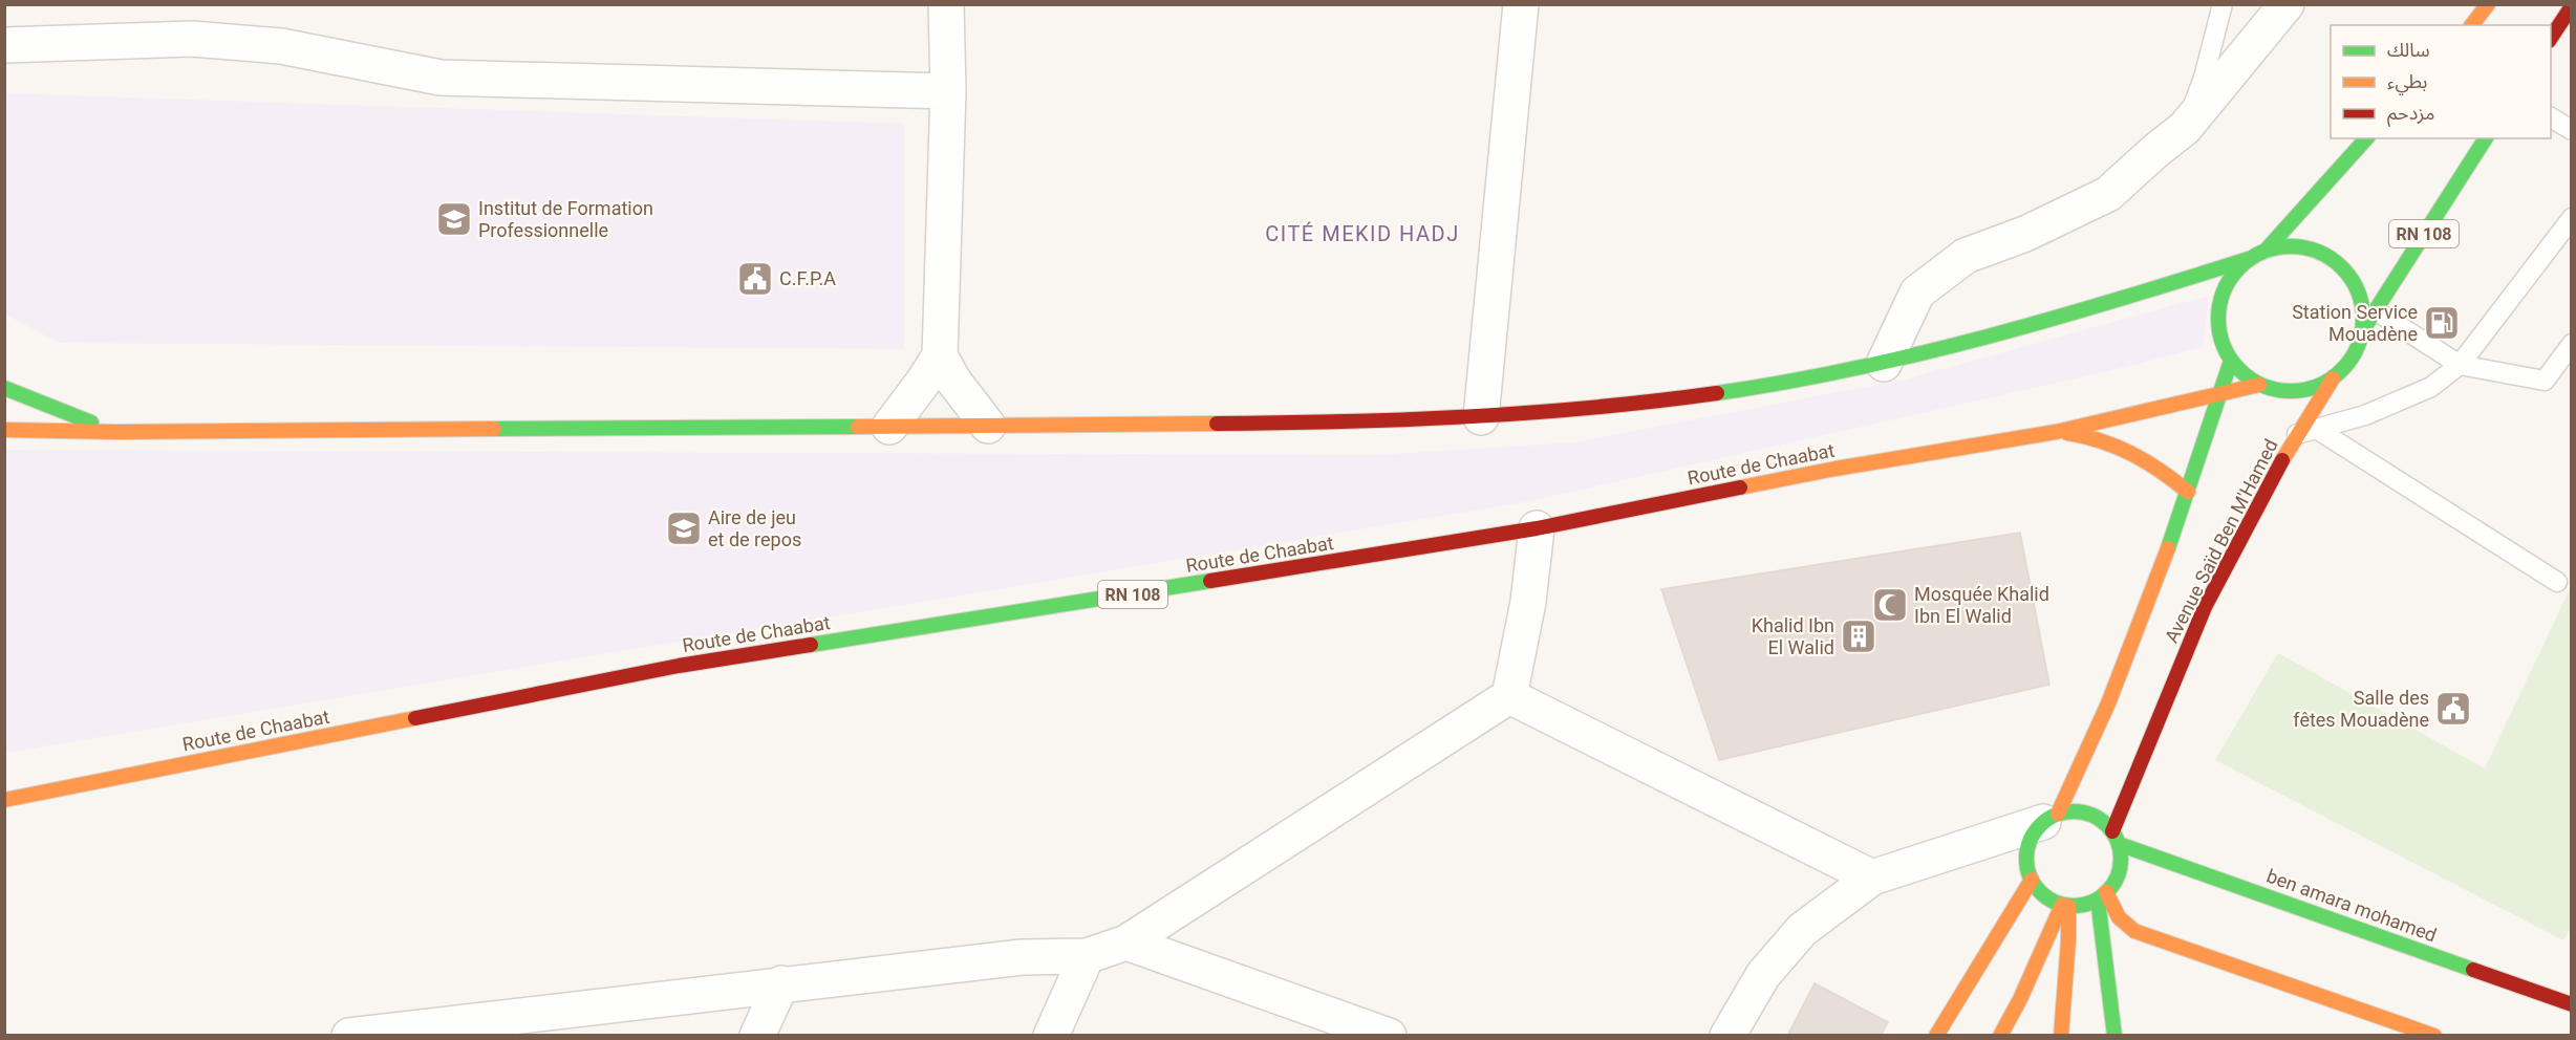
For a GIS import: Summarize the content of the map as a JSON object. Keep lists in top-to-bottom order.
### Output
{
  "streets": {
    "main road": [
      "RN 108",
      "Route de Chaabat",
      "Avenue Saïd Ben M'Hamed",
      "ben amara mohamed"
    ]
  },
  "crossings": [
    ["RN 108", "Route de Chaabat"],
    ["RN 108", "Avenue Saïd Ben M'Hamed"],
    ["Route de Chaabat", "Avenue Saïd Ben M'Hamed"],
    ["Avenue Saïd Ben M'Hamed", "ben amara mohamed"]
  ],
  "districts": ["CITÉ MEKID HADJ"],
  "places": {
    "school or university": ["Institut de Formation Professionnelle", "Aire de jeu et de repos"],
    "public building": ["C.F.P.A", "Salle des fêtes Mouadène"],
    "fuel station": ["Station Service Mouadène"],
    "mosque": ["Mosquée Khalid Ibn El Walid"],
    "building": ["Khalid Ibn El Walid"]
  },
  "legend": ["سالك", "بطيء", "مزدحم"]
}
